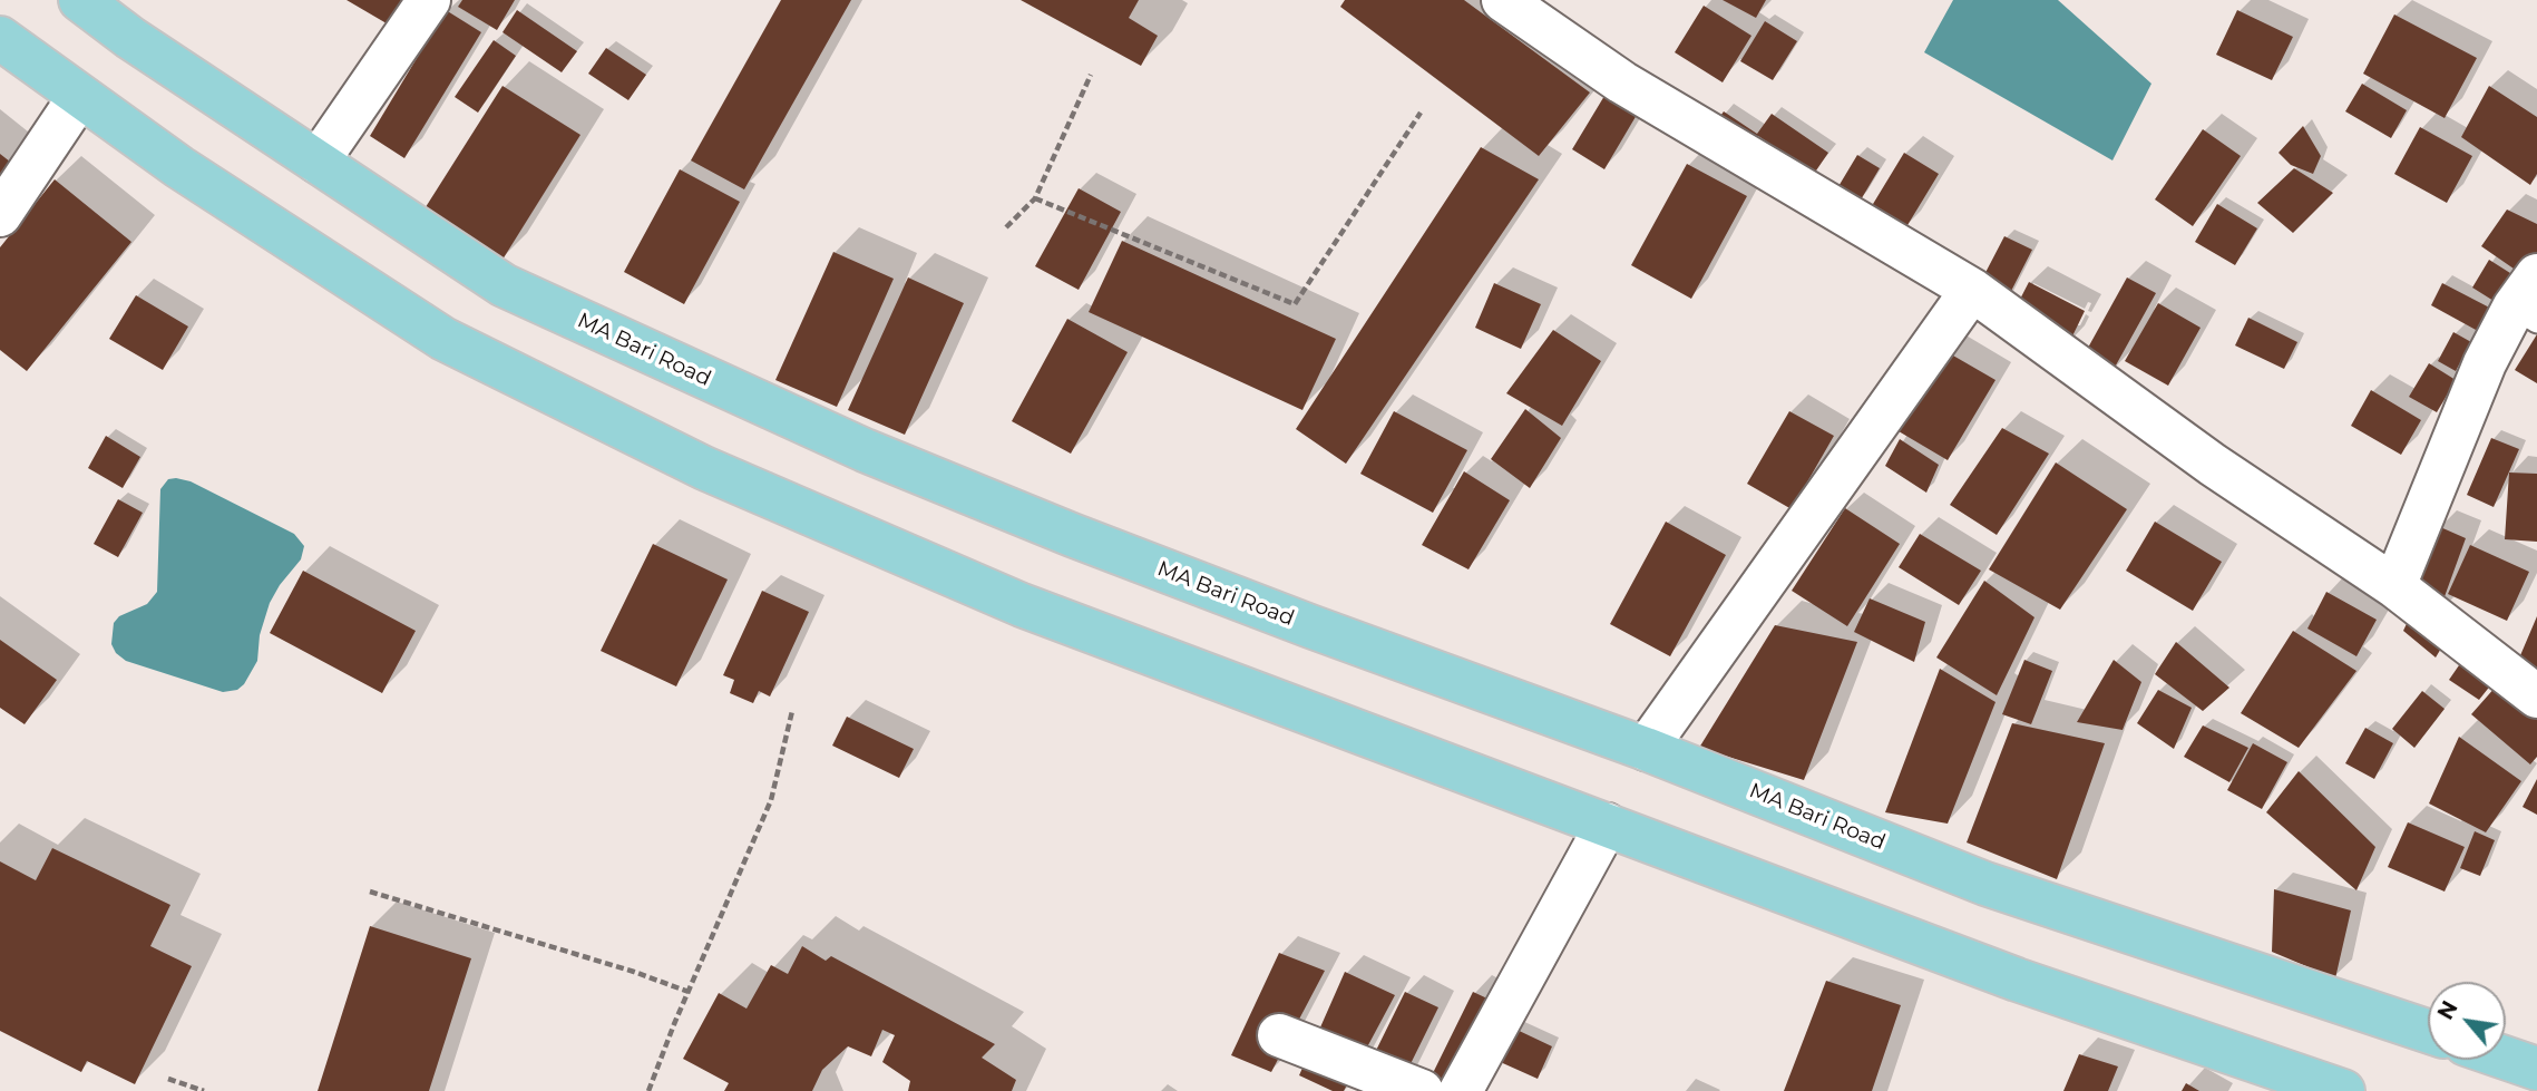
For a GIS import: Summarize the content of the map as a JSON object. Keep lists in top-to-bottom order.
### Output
{
  "streets": {
    "main road": ["MA Bari Road"]
  },
  "north": "top left"
}
